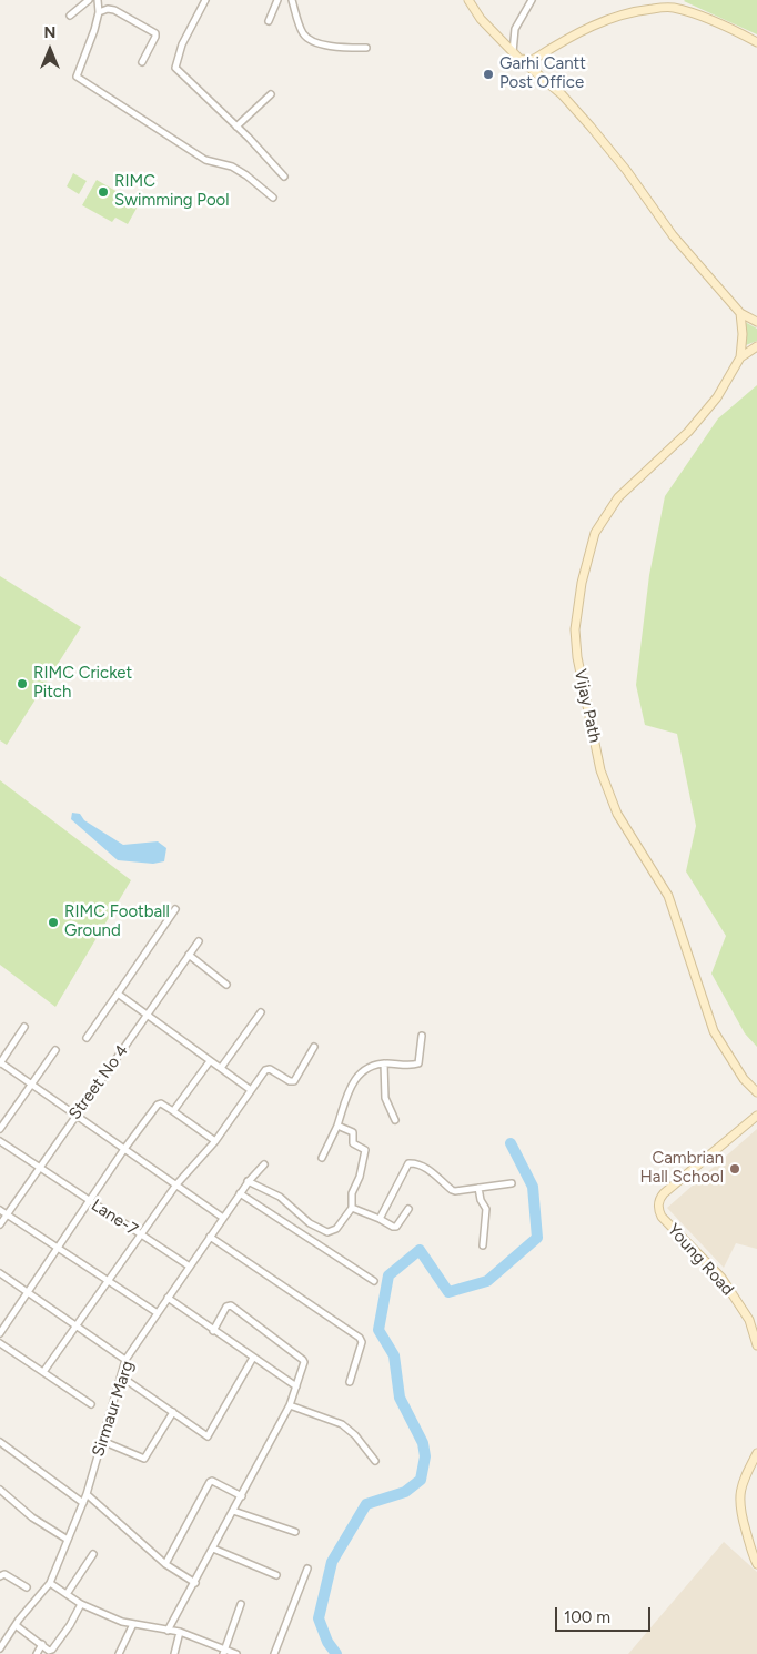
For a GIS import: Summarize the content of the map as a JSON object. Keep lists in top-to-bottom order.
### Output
{
  "streets": {
    "street": [
      "Vijay Path",
      "Street No 4",
      "Lane-7",
      "Young Road",
      "Sirmaur Marg"
    ]
  },
  "crossings": [
    ["Street No 4", "Lane-7"],
    ["Lane-7", "Sirmaur Marg"]
  ],
  "places": [
    "Garhi Cantt Post Office",
    "RIMC Swimming Pool",
    "RIMC Cricket Pitch",
    "RIMC Football Ground",
    "Cambrian Hall School"
  ],
  "scale_bar": "100 m",
  "north": "top"
}
